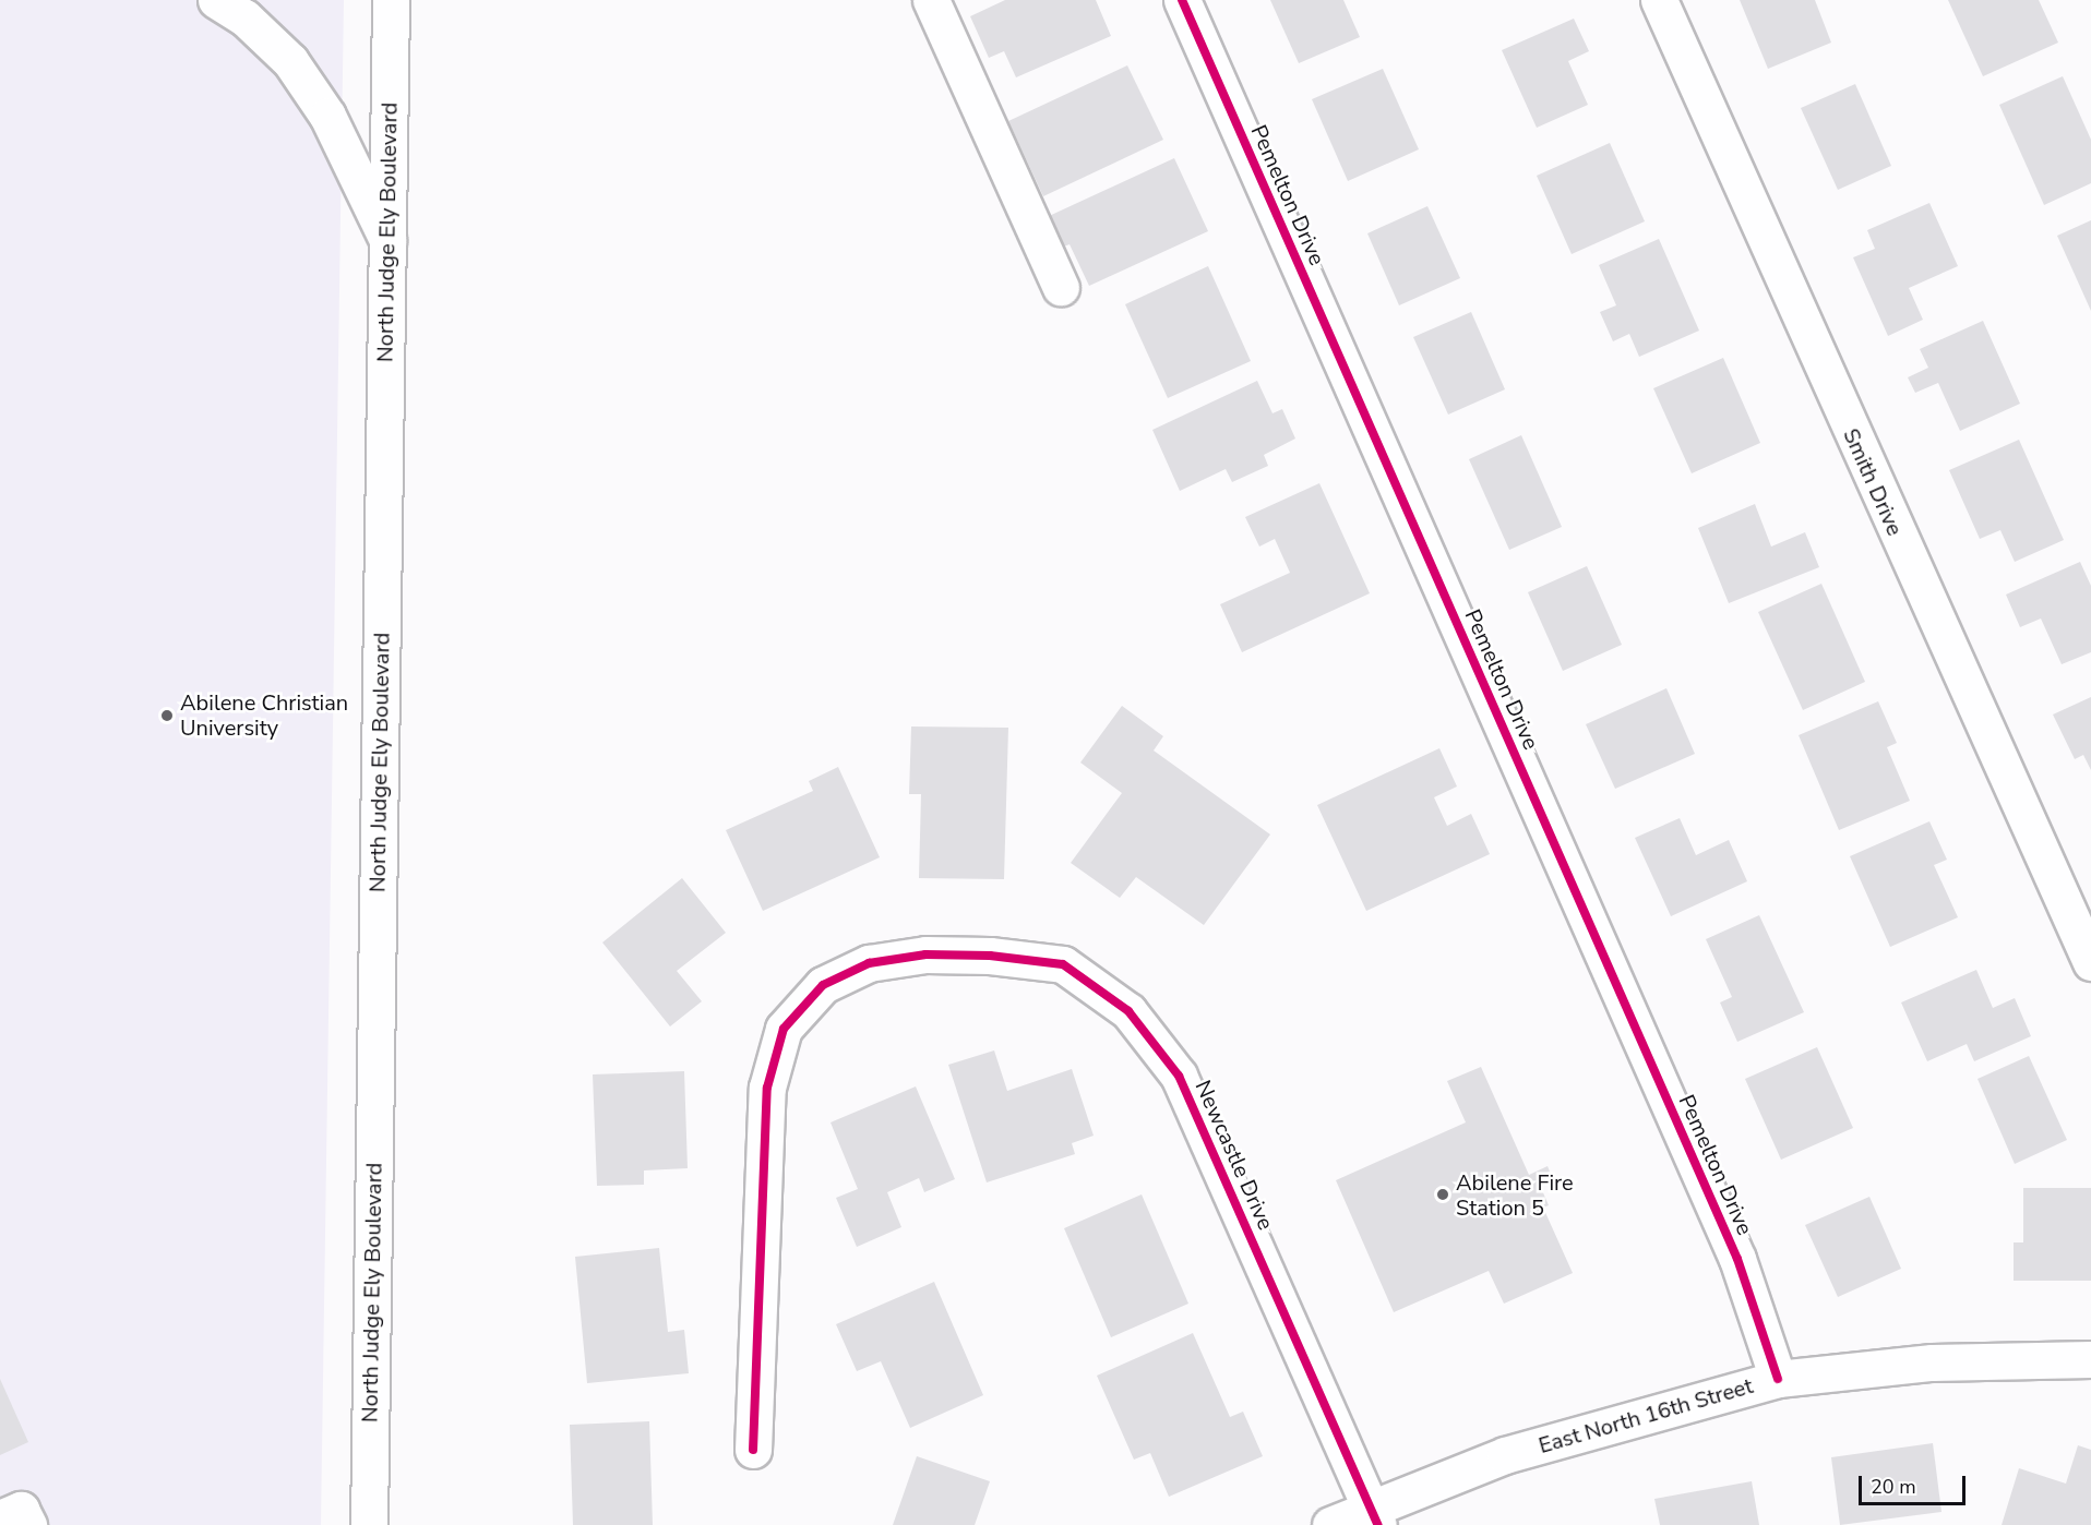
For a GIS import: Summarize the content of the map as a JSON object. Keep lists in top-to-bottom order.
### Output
{
  "streets": {
    "street": [
      "Pemelton Drive",
      "North Judge Ely Boulevard",
      "Smith Drive",
      "Newcastle Drive",
      "East North 16th Street"
    ]
  },
  "crossings": [
    ["Pemelton Drive", "East North 16th Street"],
    ["Newcastle Drive", "East North 16th Street"]
  ],
  "places": ["Abilene Christian University", "Abilene Fire Station 5"],
  "scale_bar": "20 m"
}
